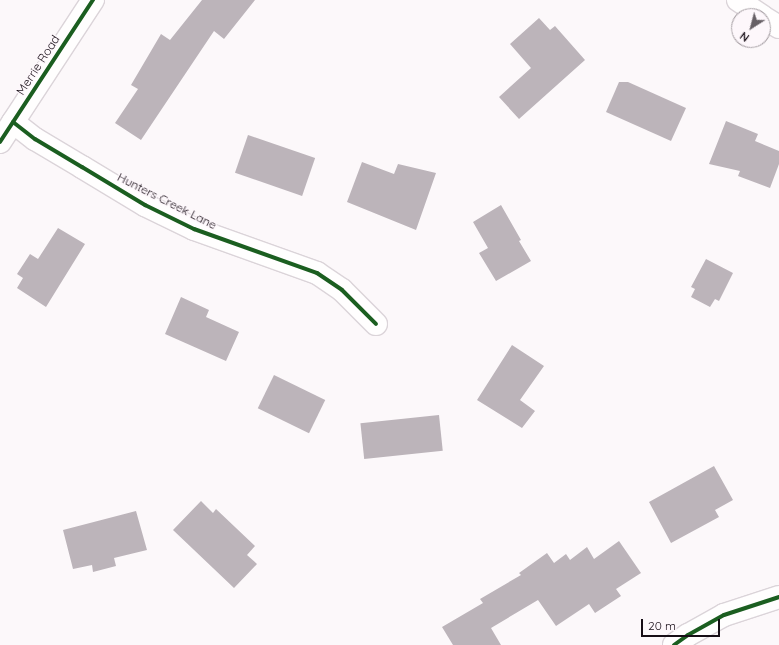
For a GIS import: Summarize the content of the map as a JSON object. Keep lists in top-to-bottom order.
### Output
{
  "streets": {
    "street": ["Merrie Road", "Hunters Creek Lane"]
  },
  "crossings": [
    ["Merrie Road", "Hunters Creek Lane"]
  ],
  "scale_bar": "20 m",
  "north": "bottom left"
}
